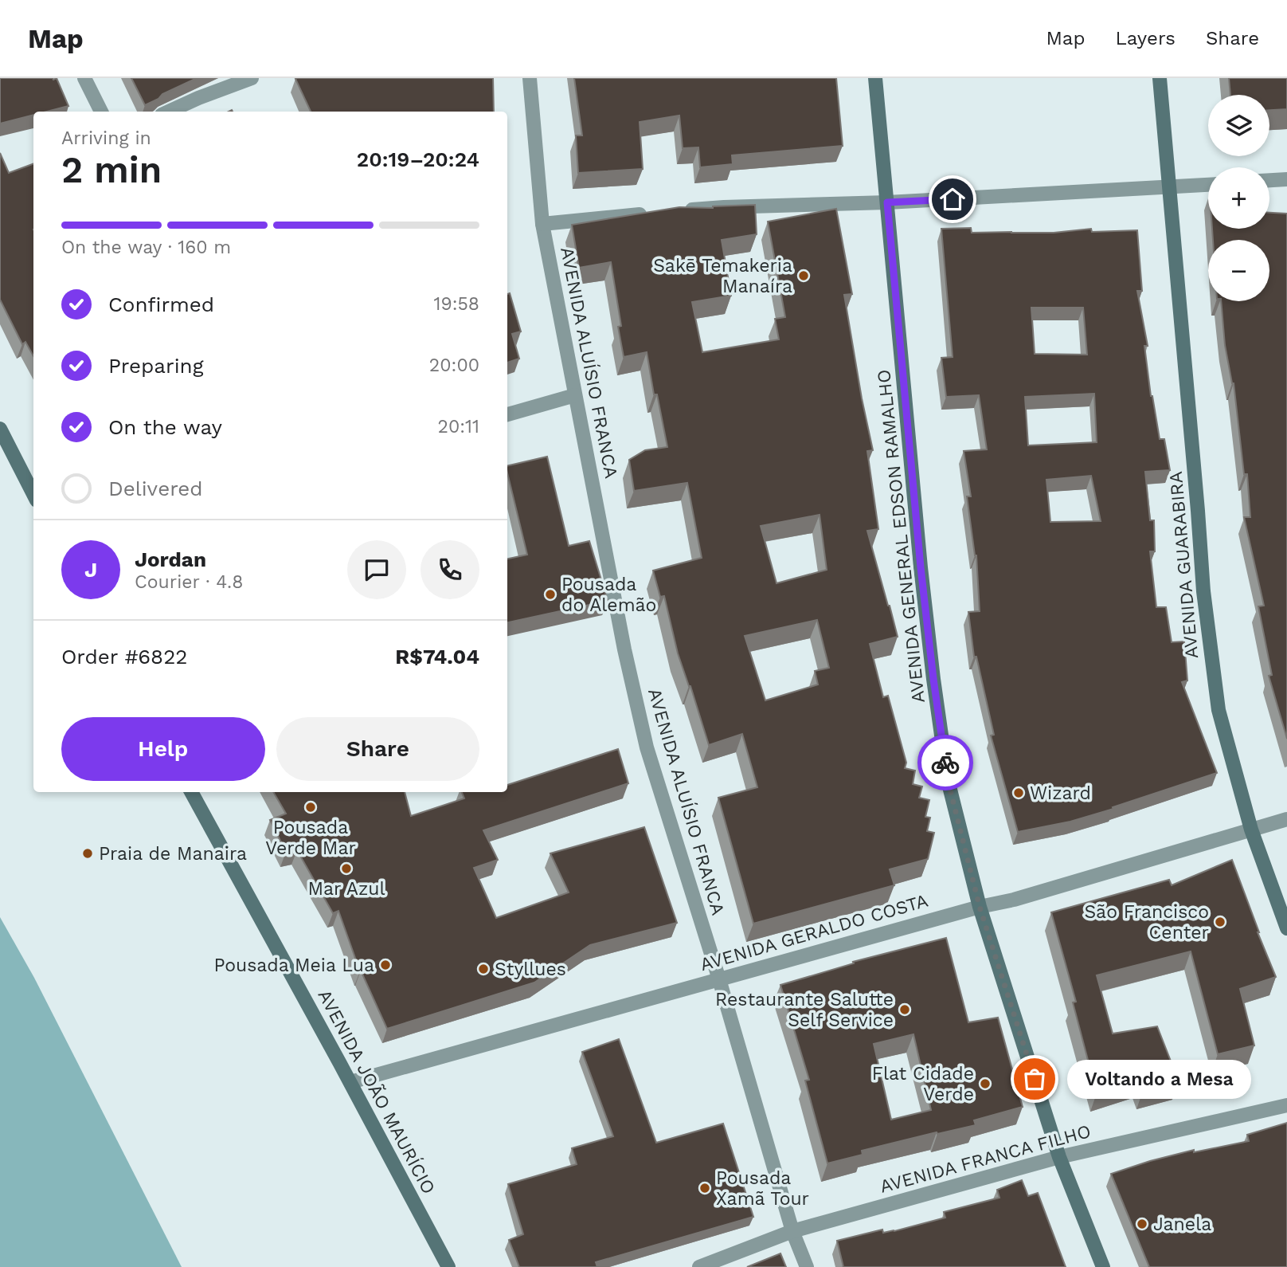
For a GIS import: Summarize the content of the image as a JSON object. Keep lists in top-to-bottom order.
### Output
{
  "streets": {
    "main road": ["AVENIDA GENERAL EDSON RAMALHO", "AVENIDA GUARABIRA", "AVENIDA JOÃO MAURÍCIO"],
    "street": ["AVENIDA ALUÍSIO FRANCA", "AVENIDA GERALDO COSTA", "AVENIDA FRANCA FILHO"]
  },
  "crossings": [
    ["AVENIDA ALUÍSIO FRANCA", "AVENIDA GERALDO COSTA"],
    ["AVENIDA ALUÍSIO FRANCA", "AVENIDA FRANCA FILHO"],
    ["AVENIDA GENERAL EDSON RAMALHO", "AVENIDA GERALDO COSTA"],
    ["AVENIDA GENERAL EDSON RAMALHO", "AVENIDA FRANCA FILHO"],
    ["AVENIDA GUARABIRA", "AVENIDA GERALDO COSTA"],
    ["AVENIDA GERALDO COSTA", "AVENIDA JOÃO MAURÍCIO"]
  ],
  "places": [
    "Sakē Temakeria Manaíra",
    "Pousada do Alemão",
    "Wizard",
    "Pousada Verde Mar",
    "Praia de Manaira",
    "Mar Azul",
    "São Francisco Center",
    "Pousada Meia Lua",
    "Styllues",
    "Restaurante Salutte Self Service",
    "Voltando a Mesa",
    "Flat Cidade Verde",
    "Pousada Xamã Tour",
    "Janela"
  ],
  "page": {
    "header": "Map",
    "nav": ["Map", "Layers", "Share"],
    "map_buttons": ["+", "−"],
    "heading": ["2 min", "Arriving in", "20:19–20:24"],
    "panel": [
      "Jordan",
      "Courier · 4.8",
      "Order #6822",
      "R$74.04"
    ],
    "bar": "On the way · 160 m",
    "list": [
      ["Confirmed", "19:58"],
      ["Preparing", "20:00"],
      ["On the way", "20:11"],
      "Delivered"
    ],
    "round": "J",
    "buttons": ["Help", "Share"],
    "bubble": "Voltando a Mesa"
  }
}
